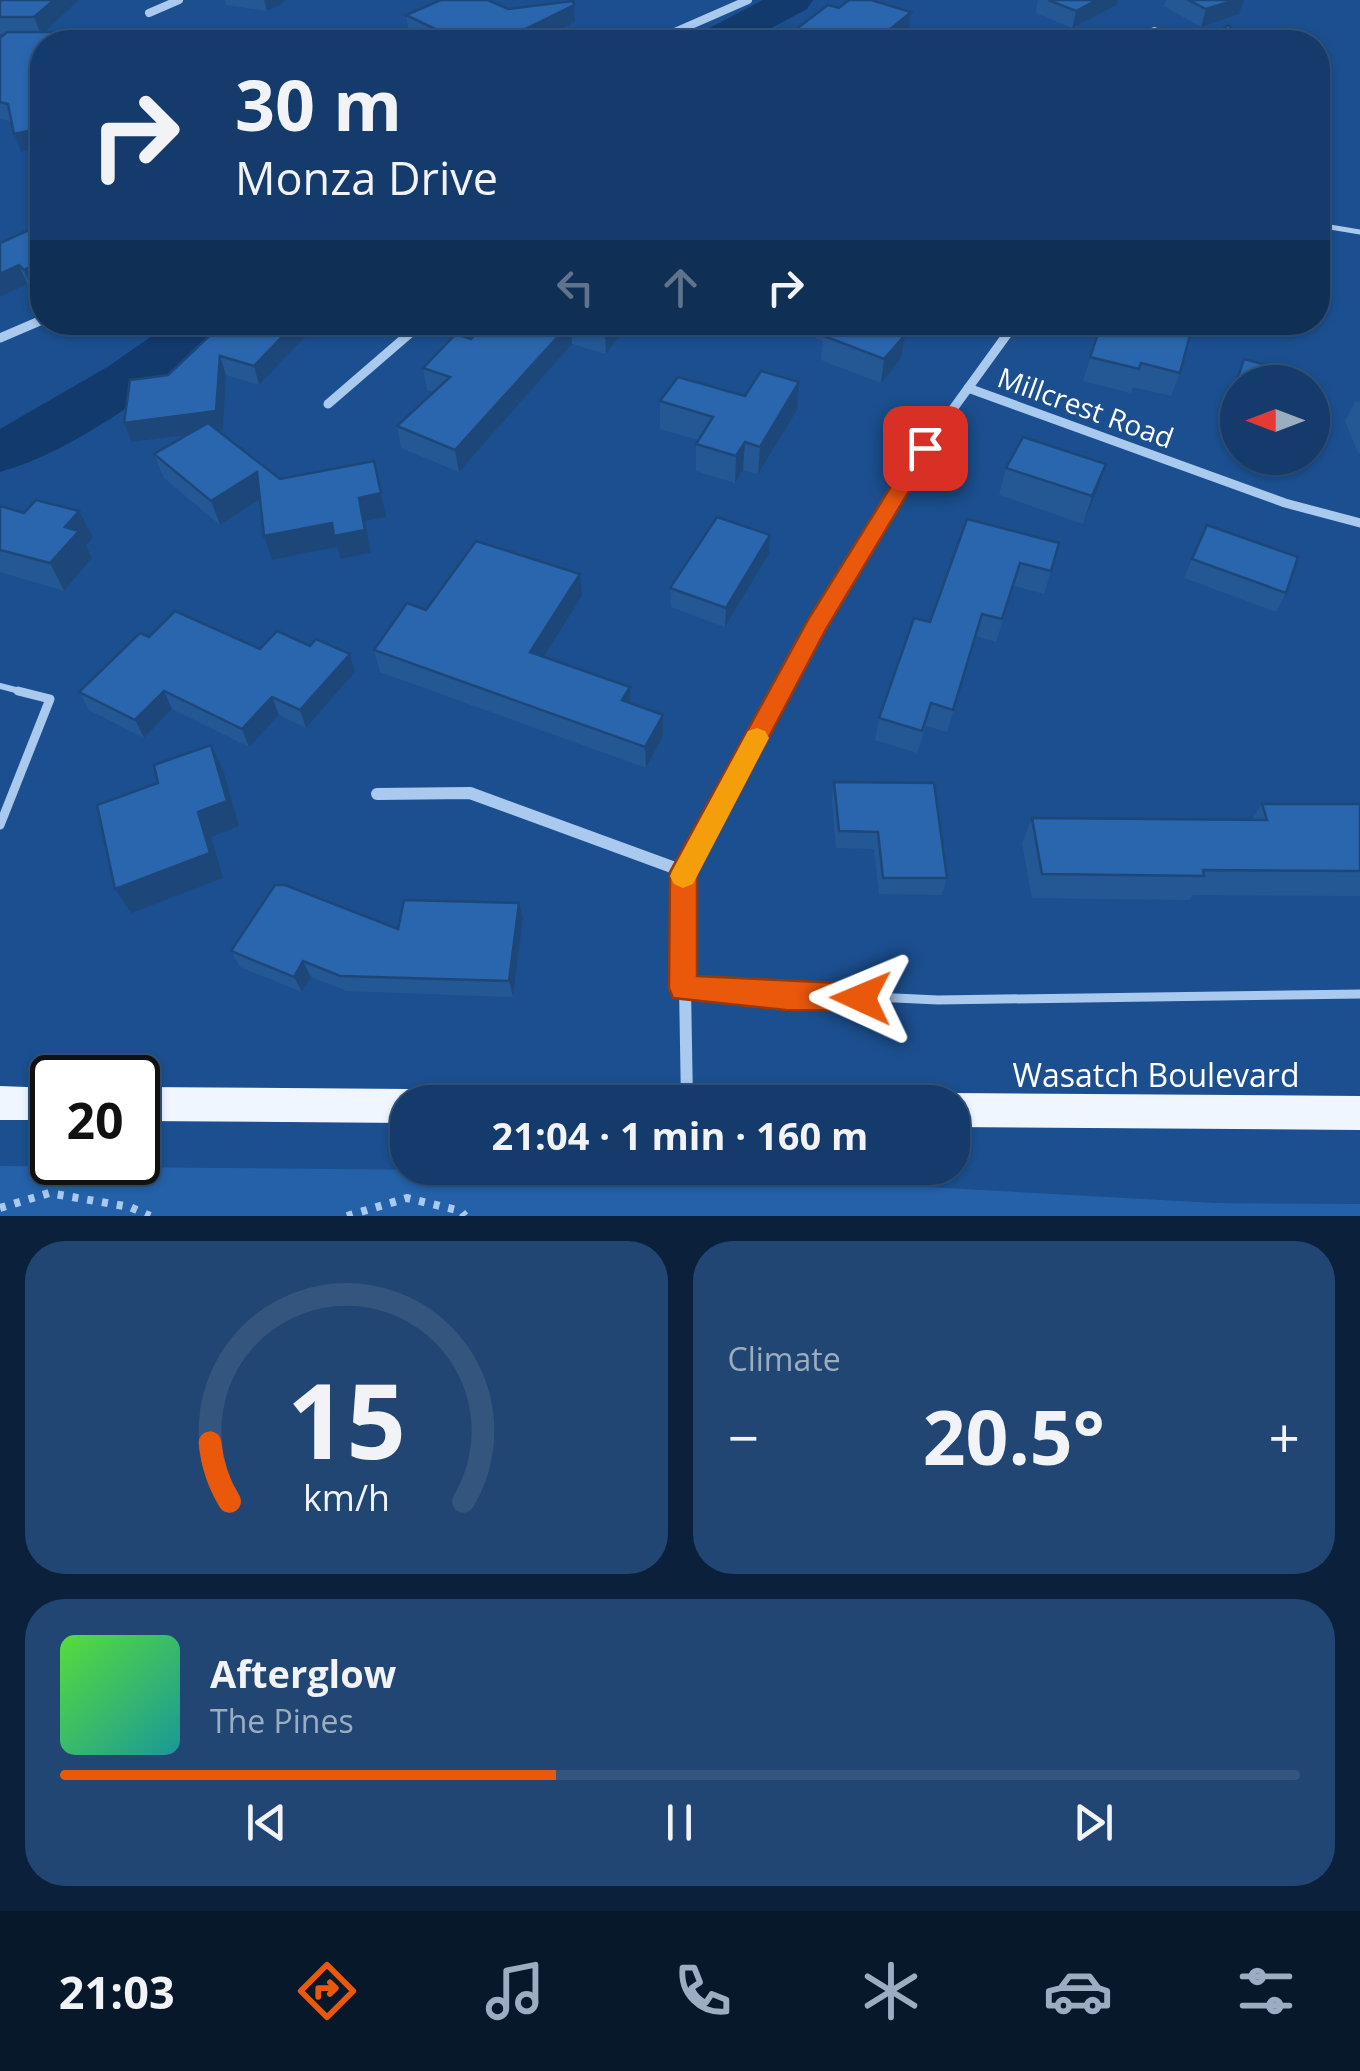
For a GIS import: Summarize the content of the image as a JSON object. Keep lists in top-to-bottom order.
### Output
{
  "streets": {
    "main road": ["Wasatch Boulevard"],
    "street": ["Millcrest Road"]
  },
  "north": "left",
  "page": {
    "turn": ["30 m", "Monza Drive"],
    "limit": "20",
    "trip": "21:04 · 1 min · 160 m",
    "tile": "Climate",
    "heat": ["−", "20.5°", "+"],
    "song": ["Afterglow", "The Pines"],
    "tabs": "21:03",
    "gauge": ["15", "km/h"]
  }
}
